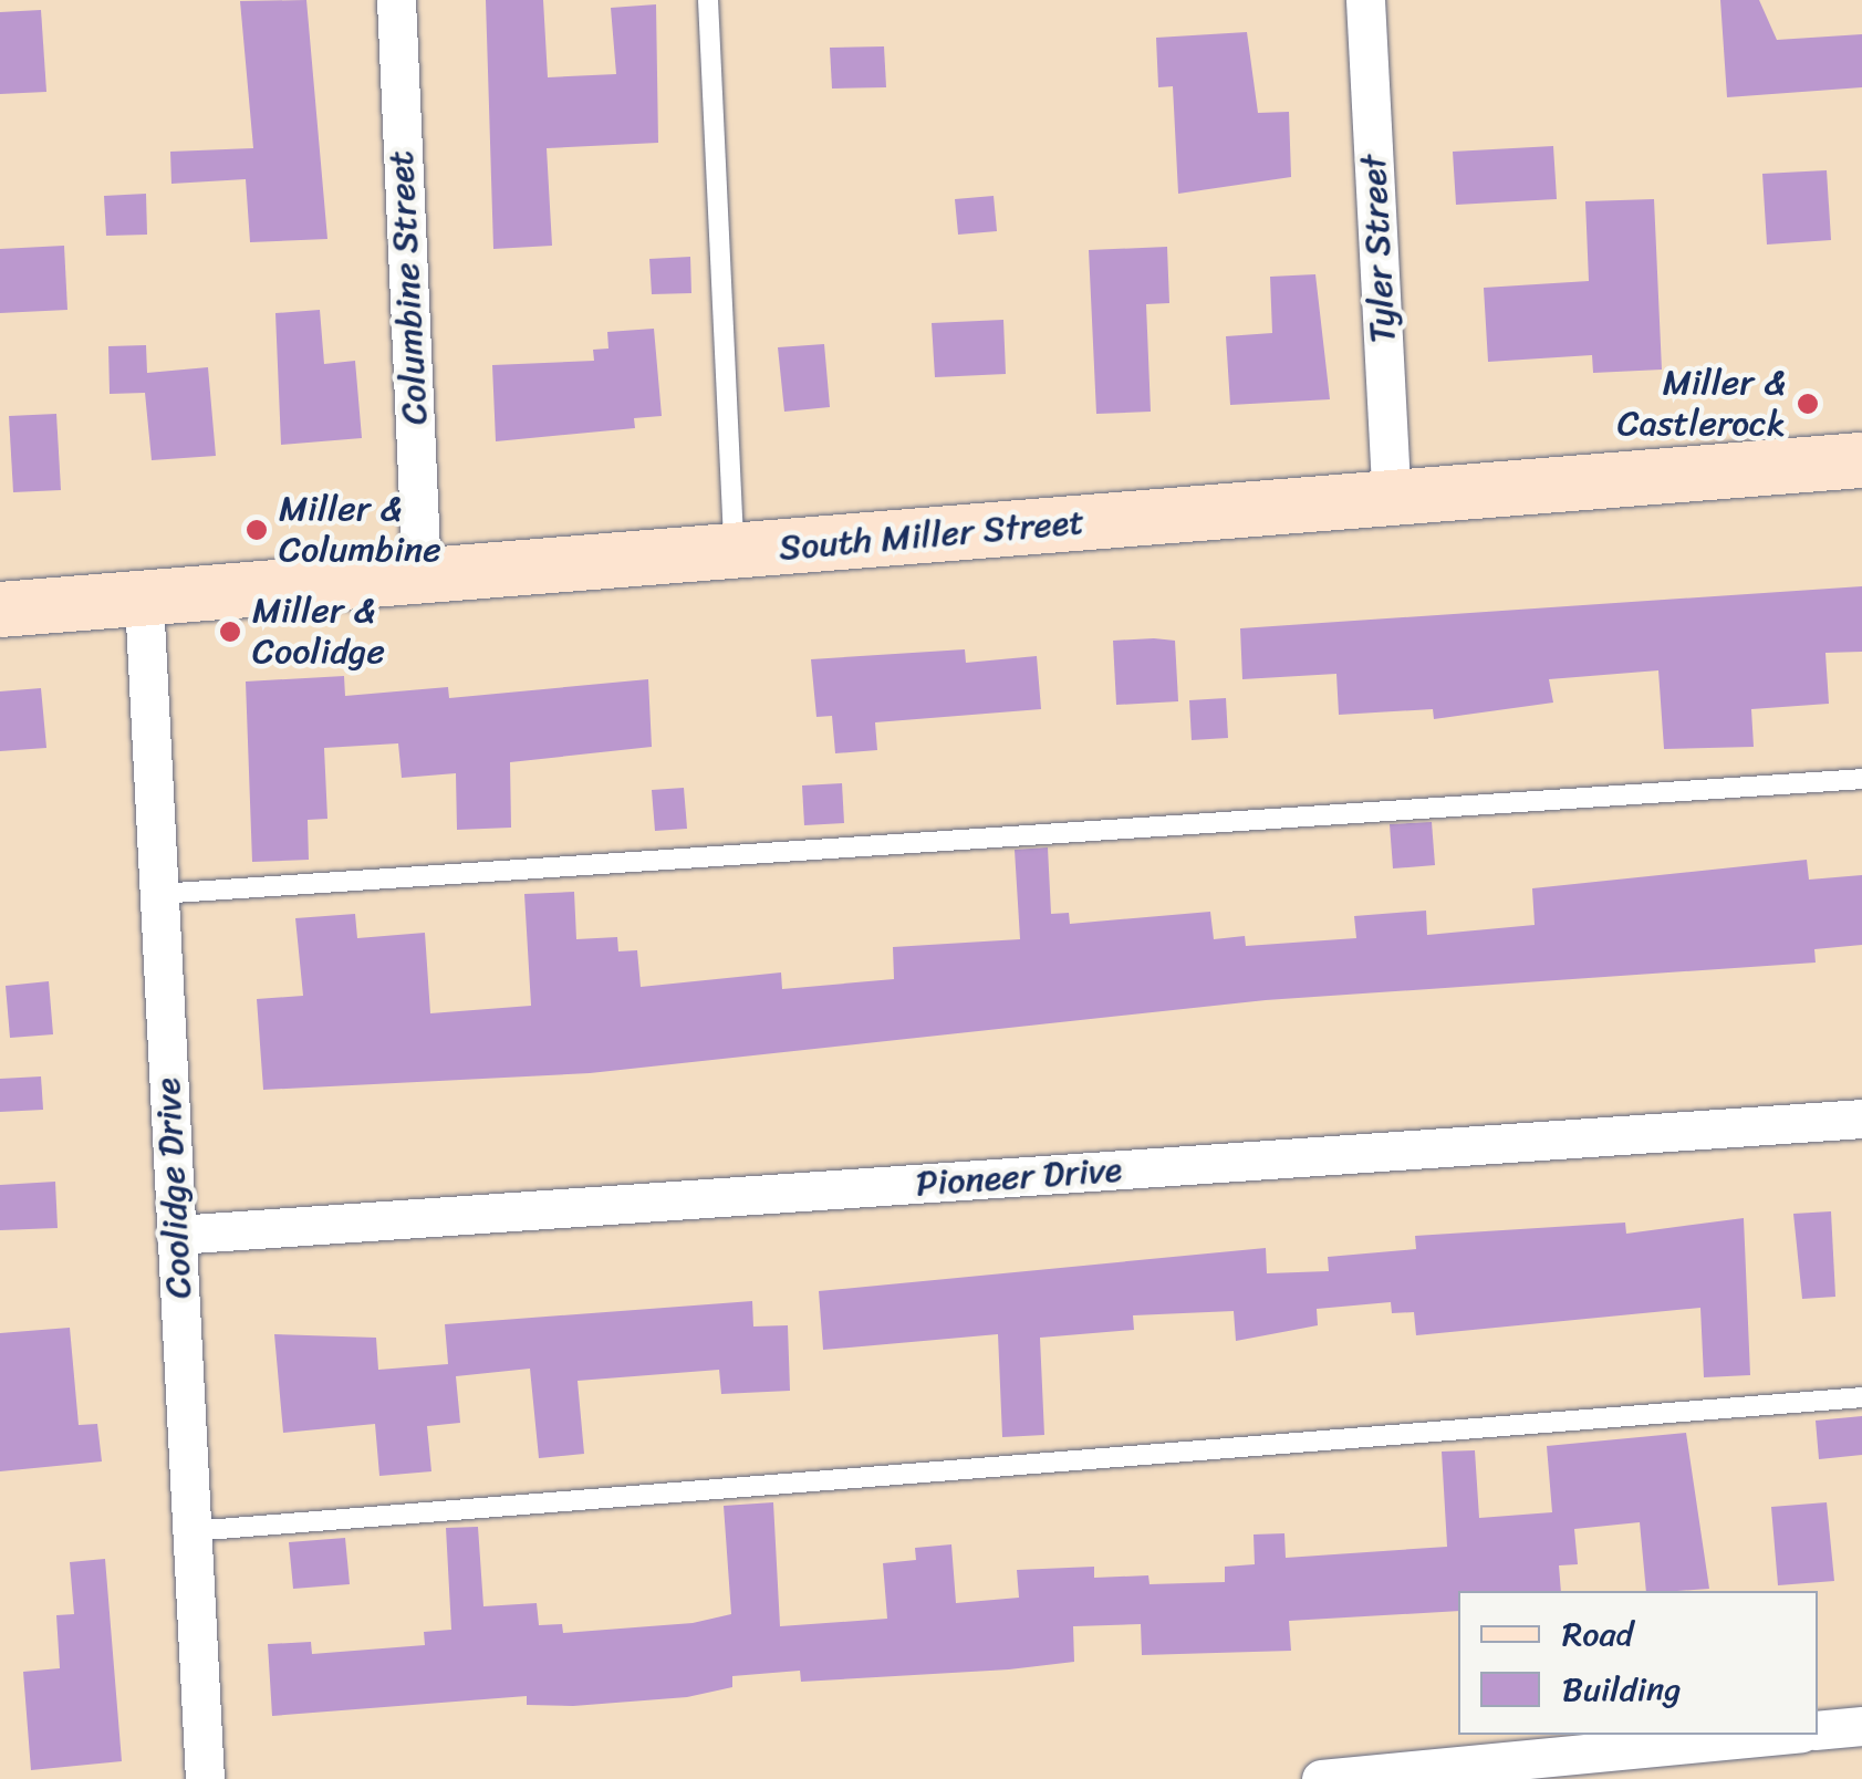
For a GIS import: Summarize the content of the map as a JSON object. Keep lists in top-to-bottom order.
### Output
{
  "streets": {
    "main road": ["South Miller Street"],
    "street": [
      "Tyler Street",
      "Columbine Street",
      "Pioneer Drive",
      "Coolidge Drive"
    ]
  },
  "crossings": [
    ["Tyler Street", "South Miller Street"],
    ["Columbine Street", "South Miller Street"],
    ["South Miller Street", "Coolidge Drive"],
    ["Pioneer Drive", "Coolidge Drive"]
  ],
  "places": ["Miller & Castlerock", "Miller & Columbine", "Miller & Coolidge"],
  "legend": ["Road", "Building"]
}
